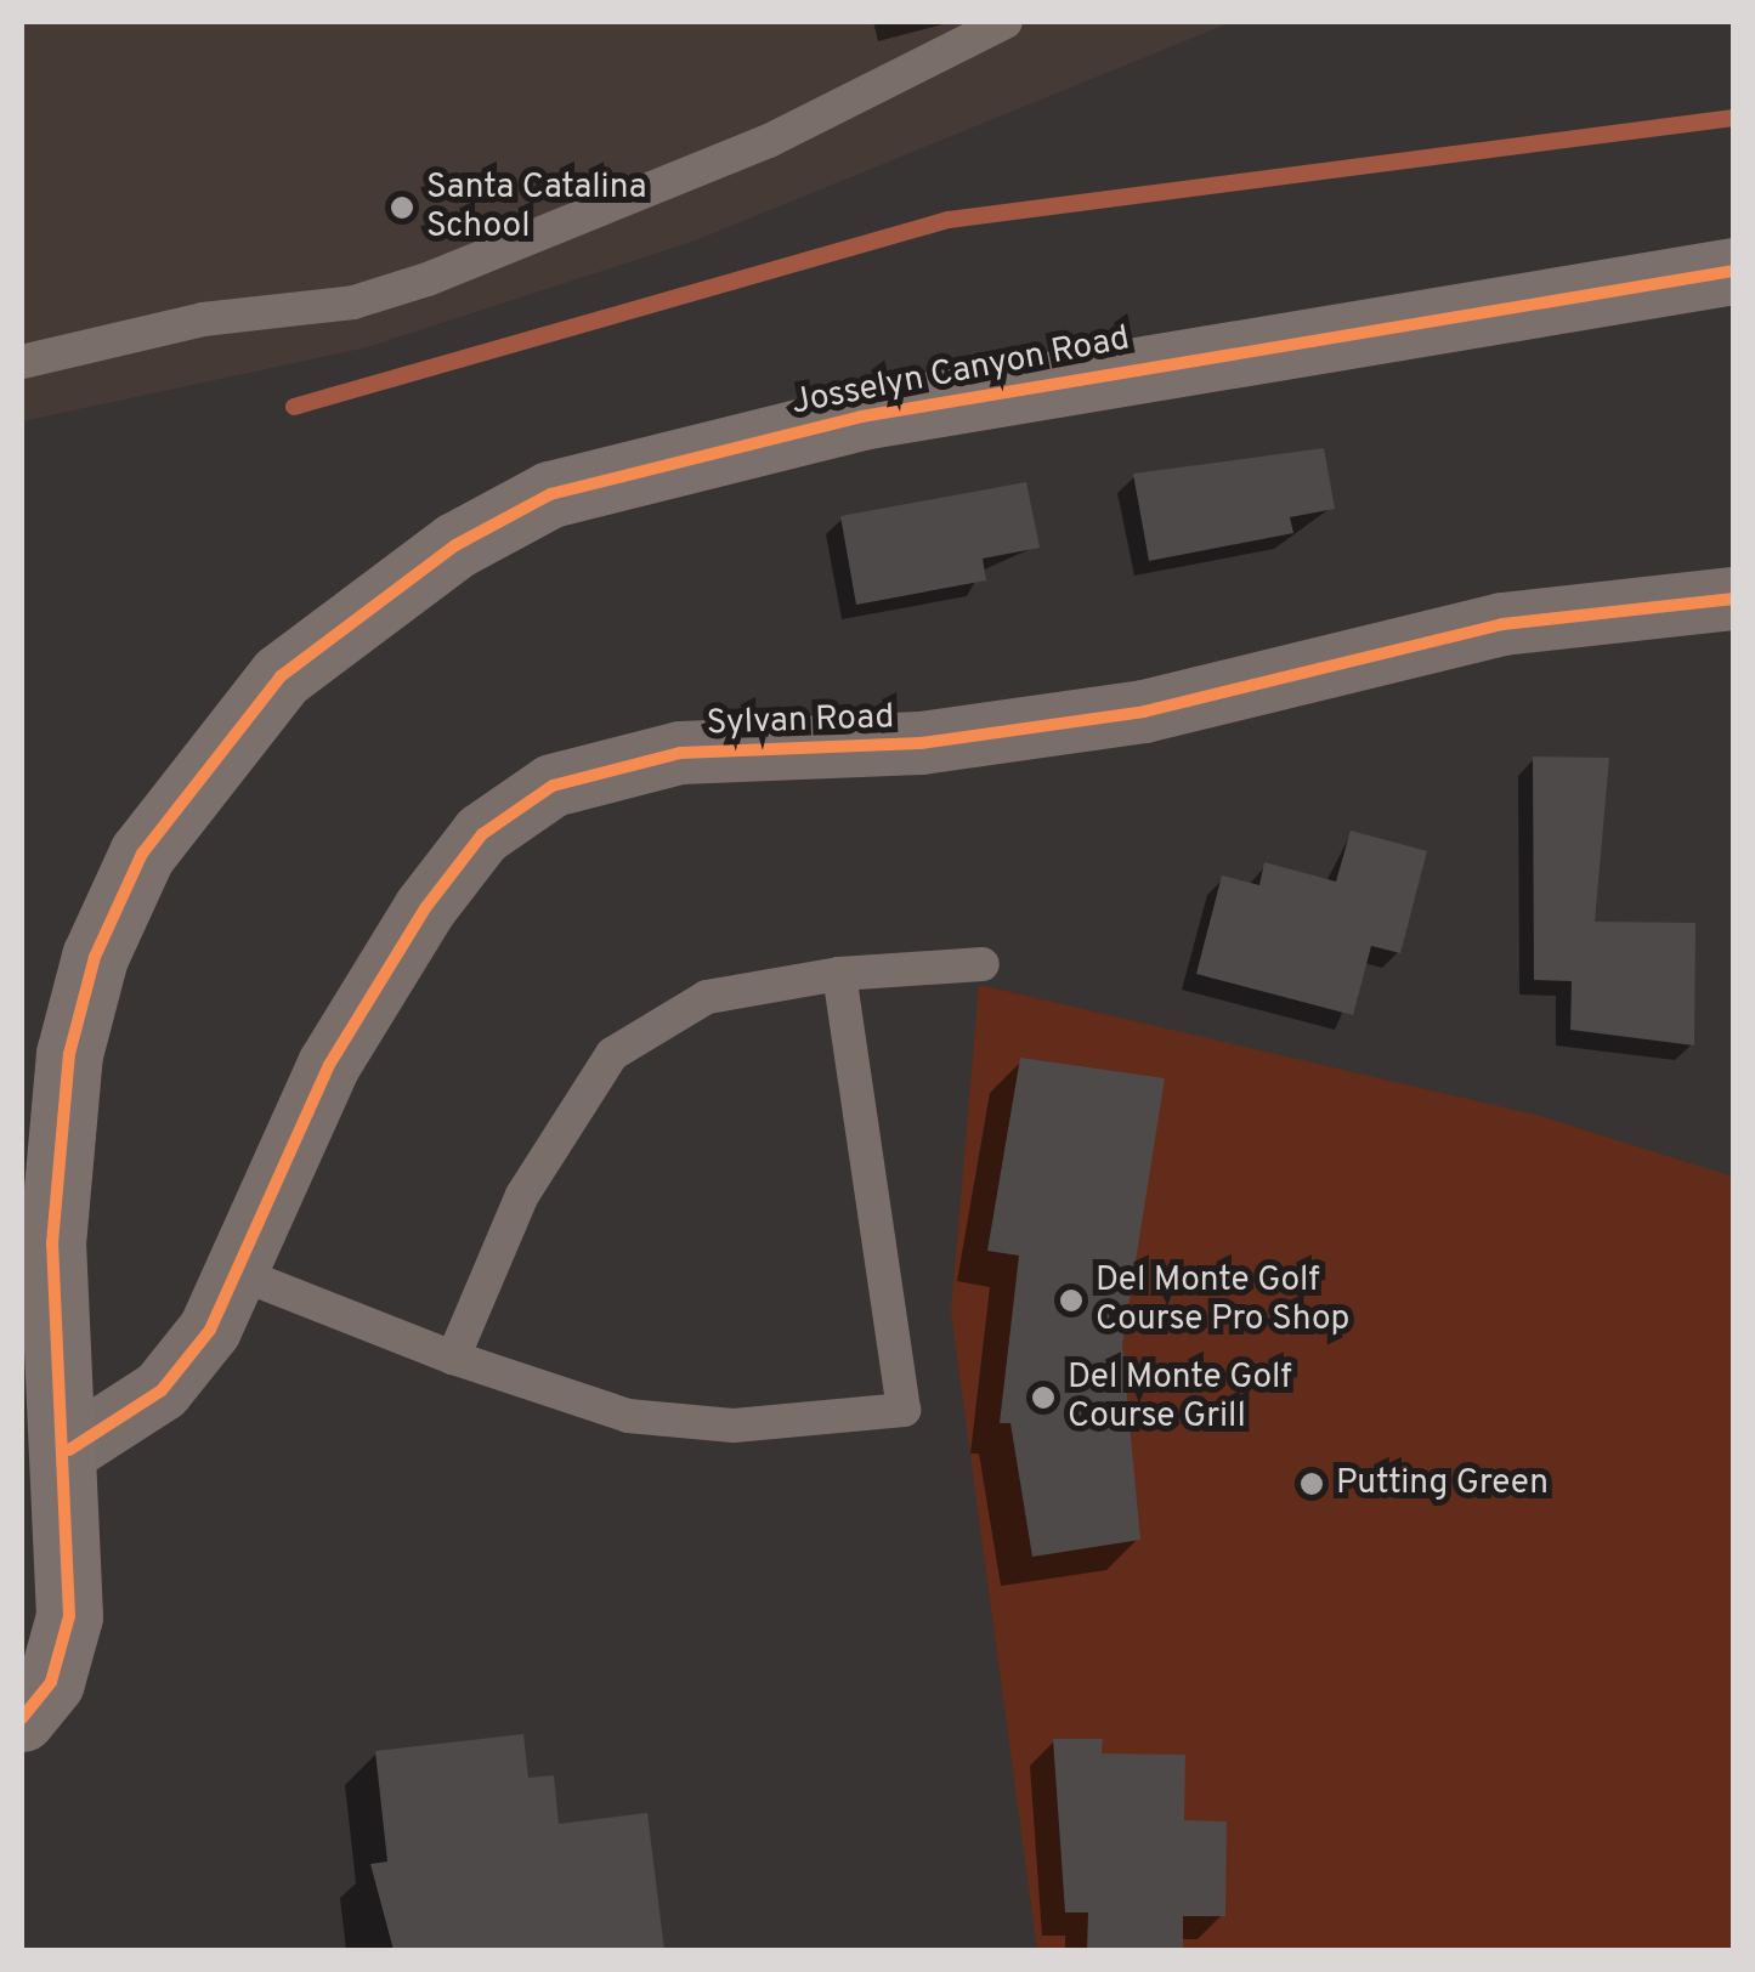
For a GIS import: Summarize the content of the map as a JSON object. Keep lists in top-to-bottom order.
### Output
{
  "streets": {
    "street": ["Josselyn Canyon Road", "Sylvan Road"]
  },
  "crossings": [
    ["Josselyn Canyon Road", "Sylvan Road"]
  ],
  "places": [
    "Santa Catalina School",
    "Del Monte Golf Course Pro Shop",
    "Del Monte Golf Course Grill",
    "Putting Green"
  ]
}
